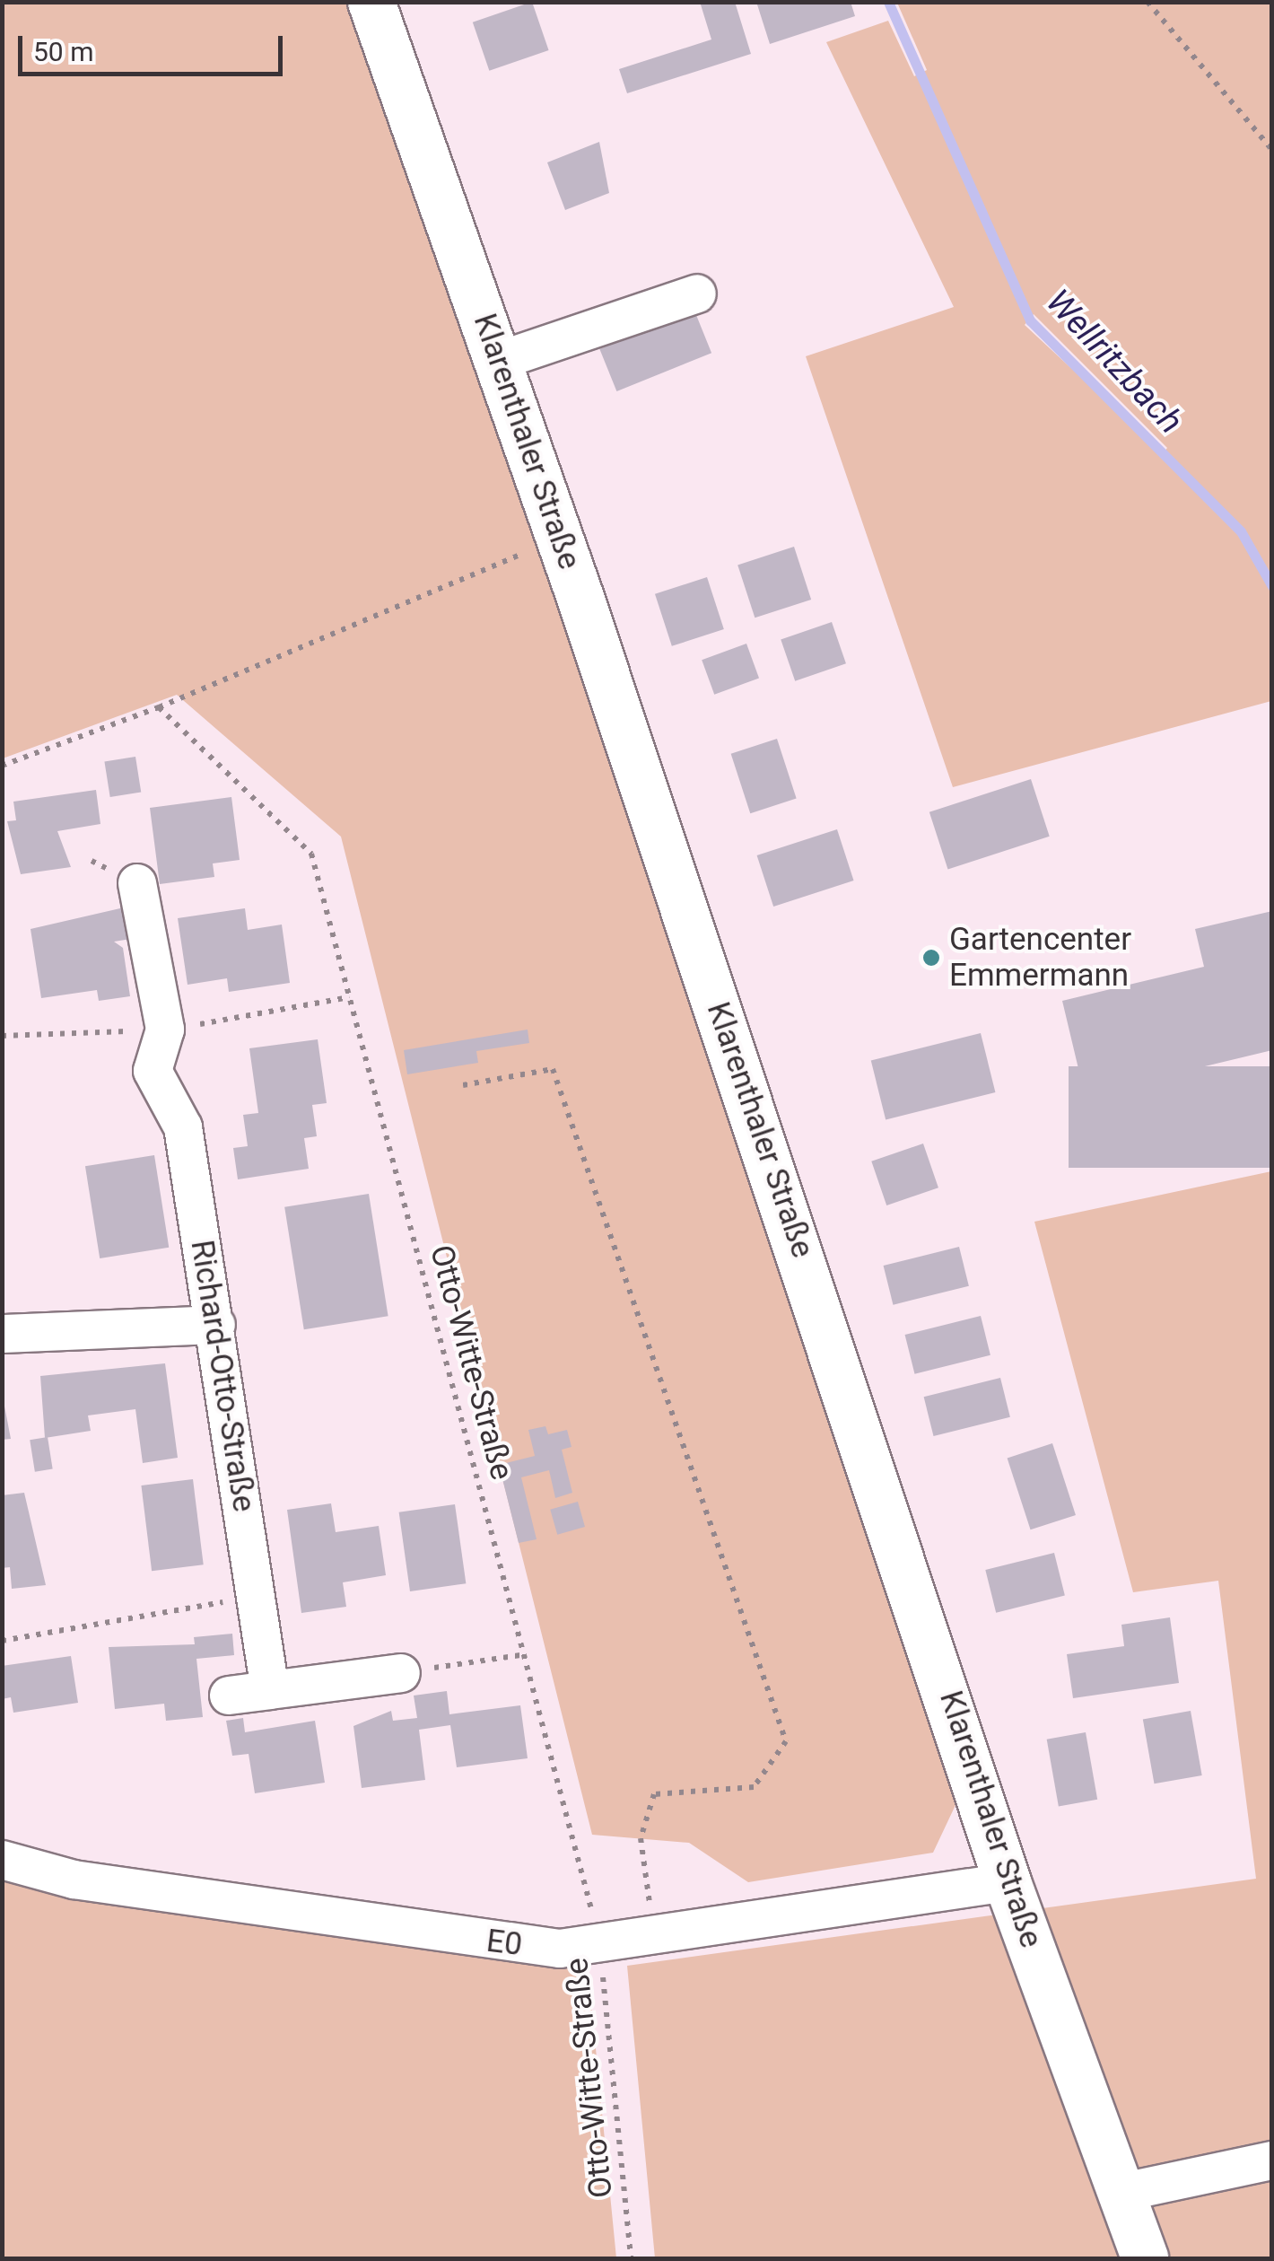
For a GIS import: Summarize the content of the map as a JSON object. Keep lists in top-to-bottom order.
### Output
{
  "streets": {
    "main road": ["Klarenthaler Straße"],
    "street": ["Richard-Otto-Straße", "E0"],
    "path": ["Otto-Witte-Straße"]
  },
  "crossings": [
    ["Klarenthaler Straße", "E0"],
    ["Otto-Witte-Straße", "E0"]
  ],
  "water": ["Wellritzbach"],
  "places": ["Gartencenter Emmermann"],
  "scale_bar": "50 m"
}
